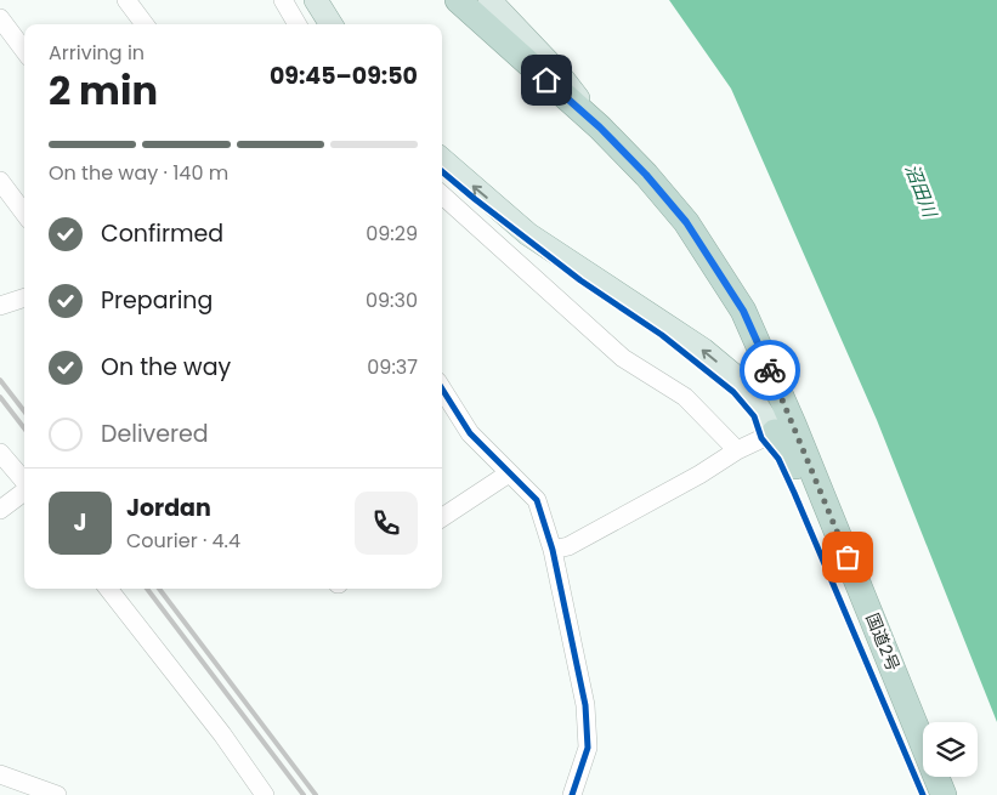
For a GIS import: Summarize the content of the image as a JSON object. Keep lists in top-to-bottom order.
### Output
{
  "streets": {
    "highway": ["国道2号"]
  },
  "water": ["沼田川"],
  "page": {
    "heading": ["2 min", "Arriving in", "09:45–09:50"],
    "panel": ["Jordan", "Courier · 4.4"],
    "bar": "On the way · 140 m",
    "list": [
      ["Confirmed", "09:29"],
      ["Preparing", "09:30"],
      ["On the way", "09:37"],
      "Delivered"
    ],
    "round": "J"
  }
}
